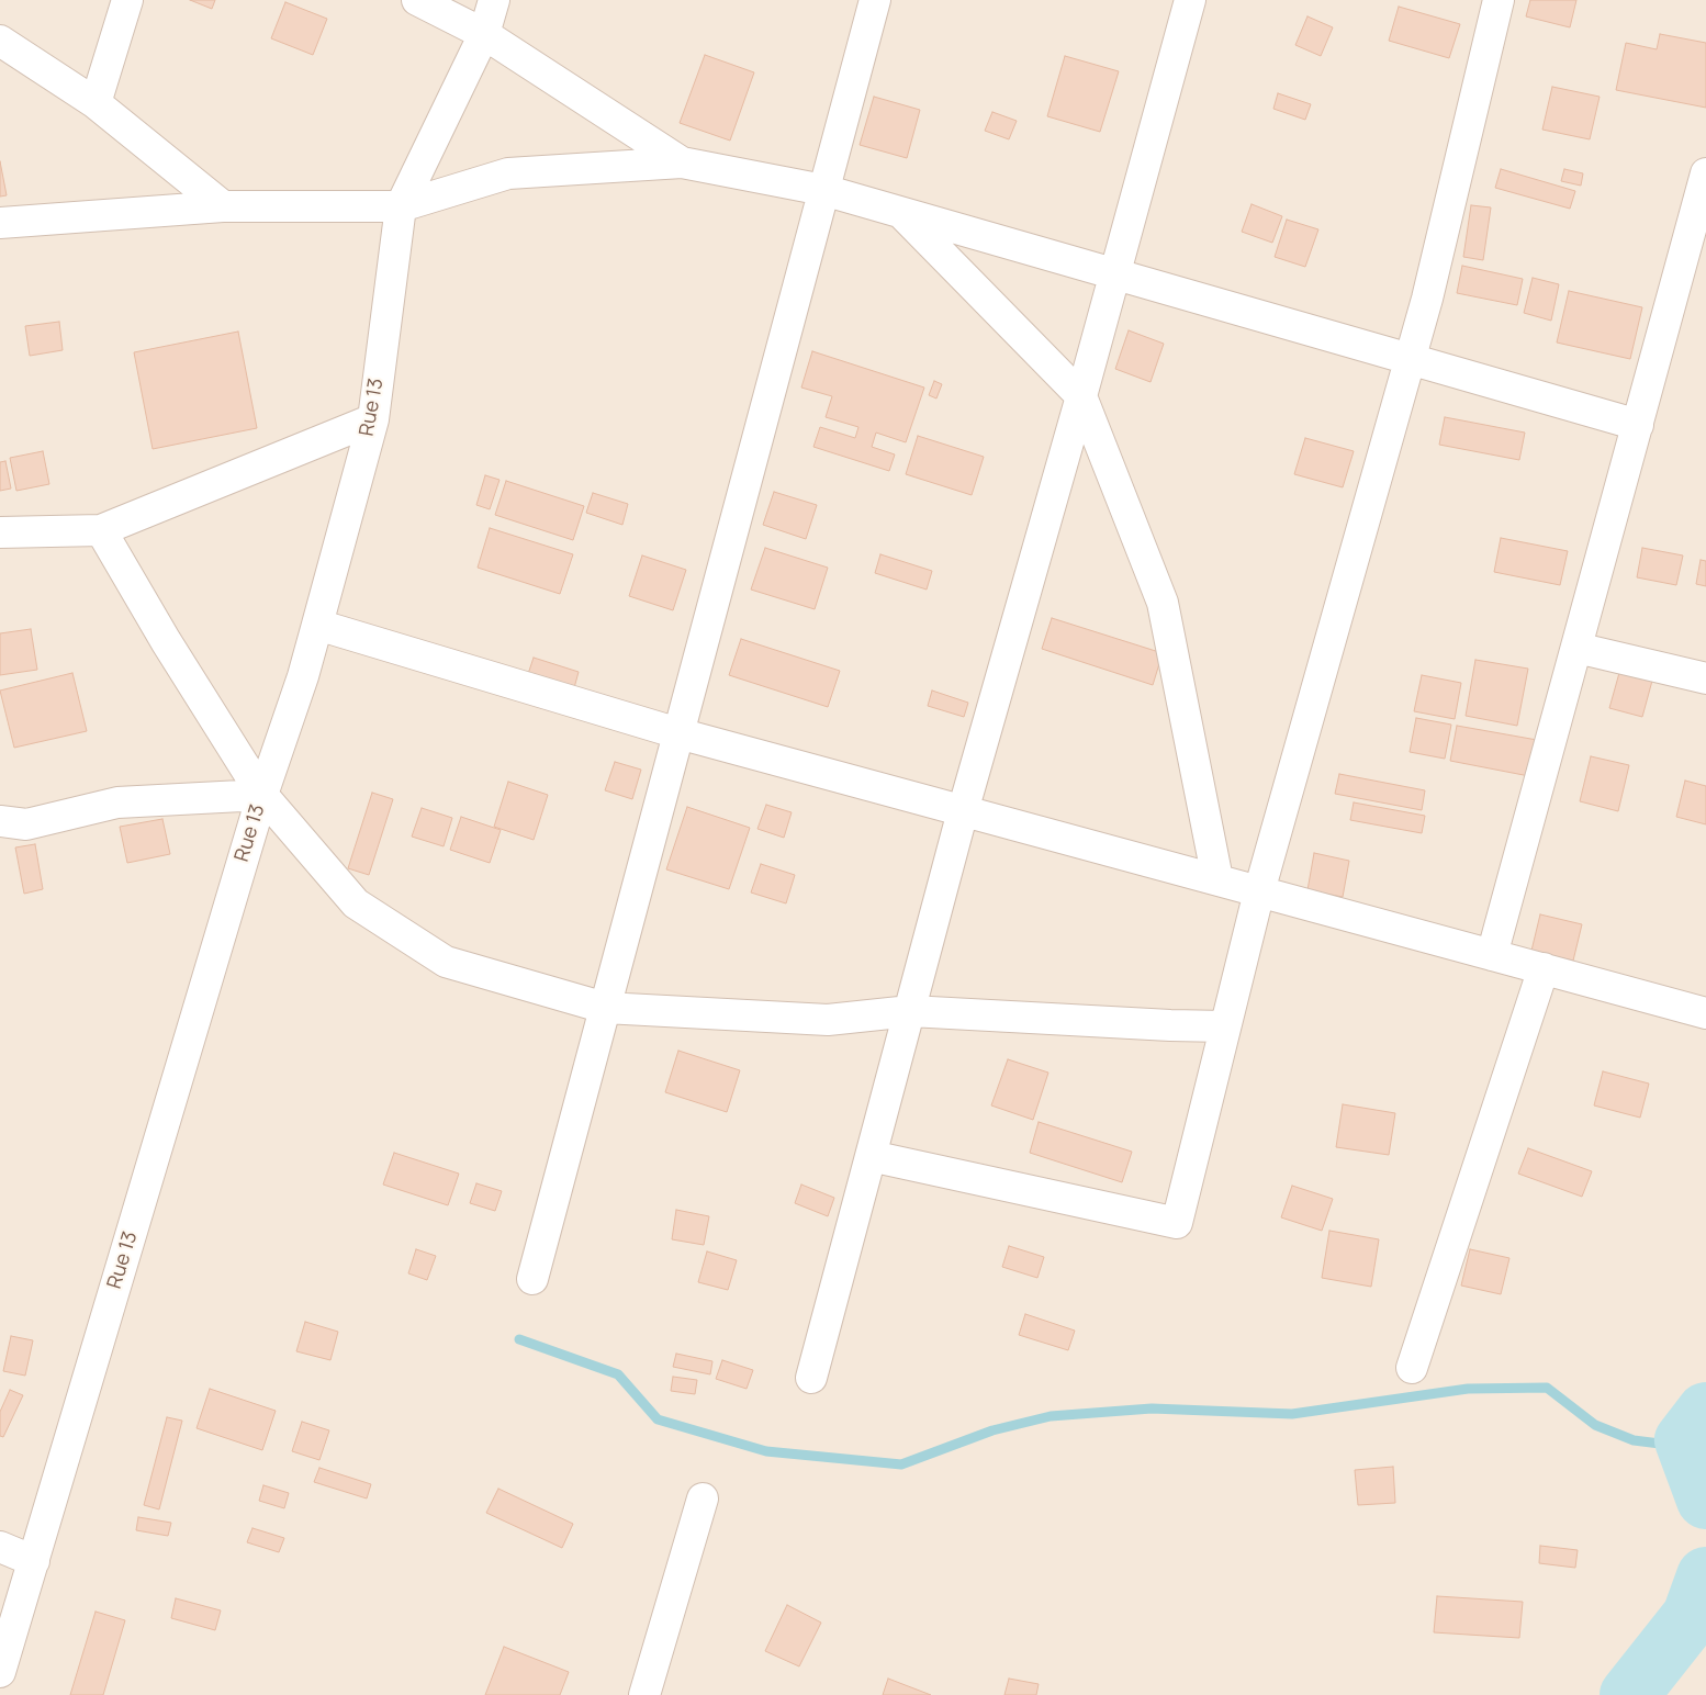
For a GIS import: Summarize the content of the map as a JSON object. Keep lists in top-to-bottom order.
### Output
{
  "streets": {
    "street": ["Rue 13"]
  }
}
